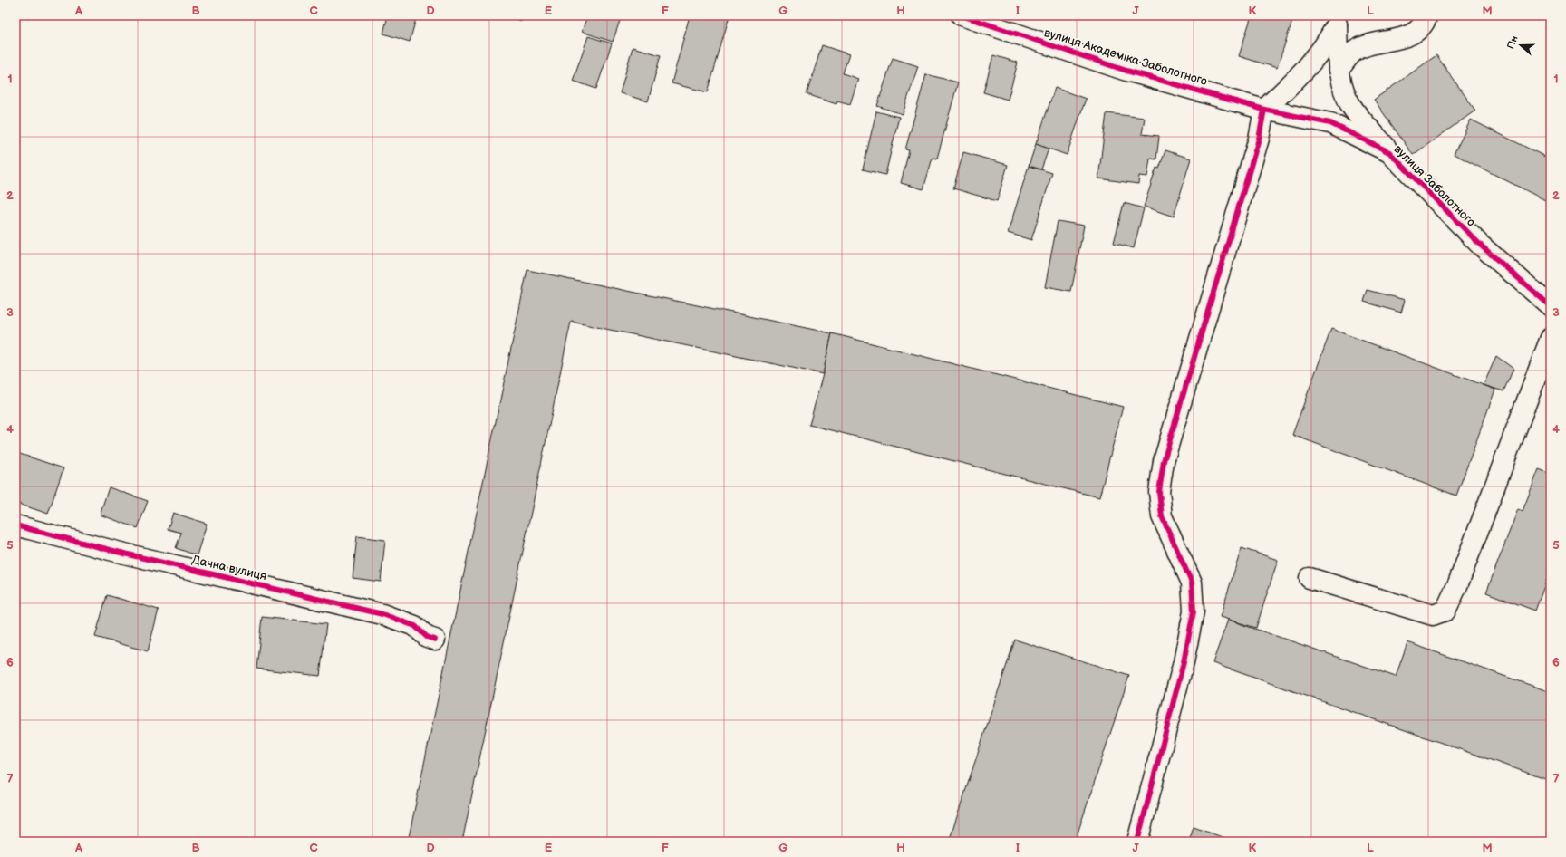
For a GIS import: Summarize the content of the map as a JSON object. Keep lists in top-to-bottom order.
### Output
{
  "streets": {
    "street": ["вулиця Академіка Заболотного", "вулиця Заболотного", "Дачна вулиця"]
  },
  "crossings": [
    ["вулиця Академіка Заболотного", "вулиця Заболотного"]
  ],
  "north": "left",
  "grid": {
    "columns": [
      "A",
      "B",
      "C",
      "D",
      "E",
      "F",
      "G",
      "H",
      "I",
      "J",
      "K",
      "L",
      "M"
    ],
    "rows": [
      "1",
      "2",
      "3",
      "4",
      "5",
      "6",
      "7"
    ]
  }
}
